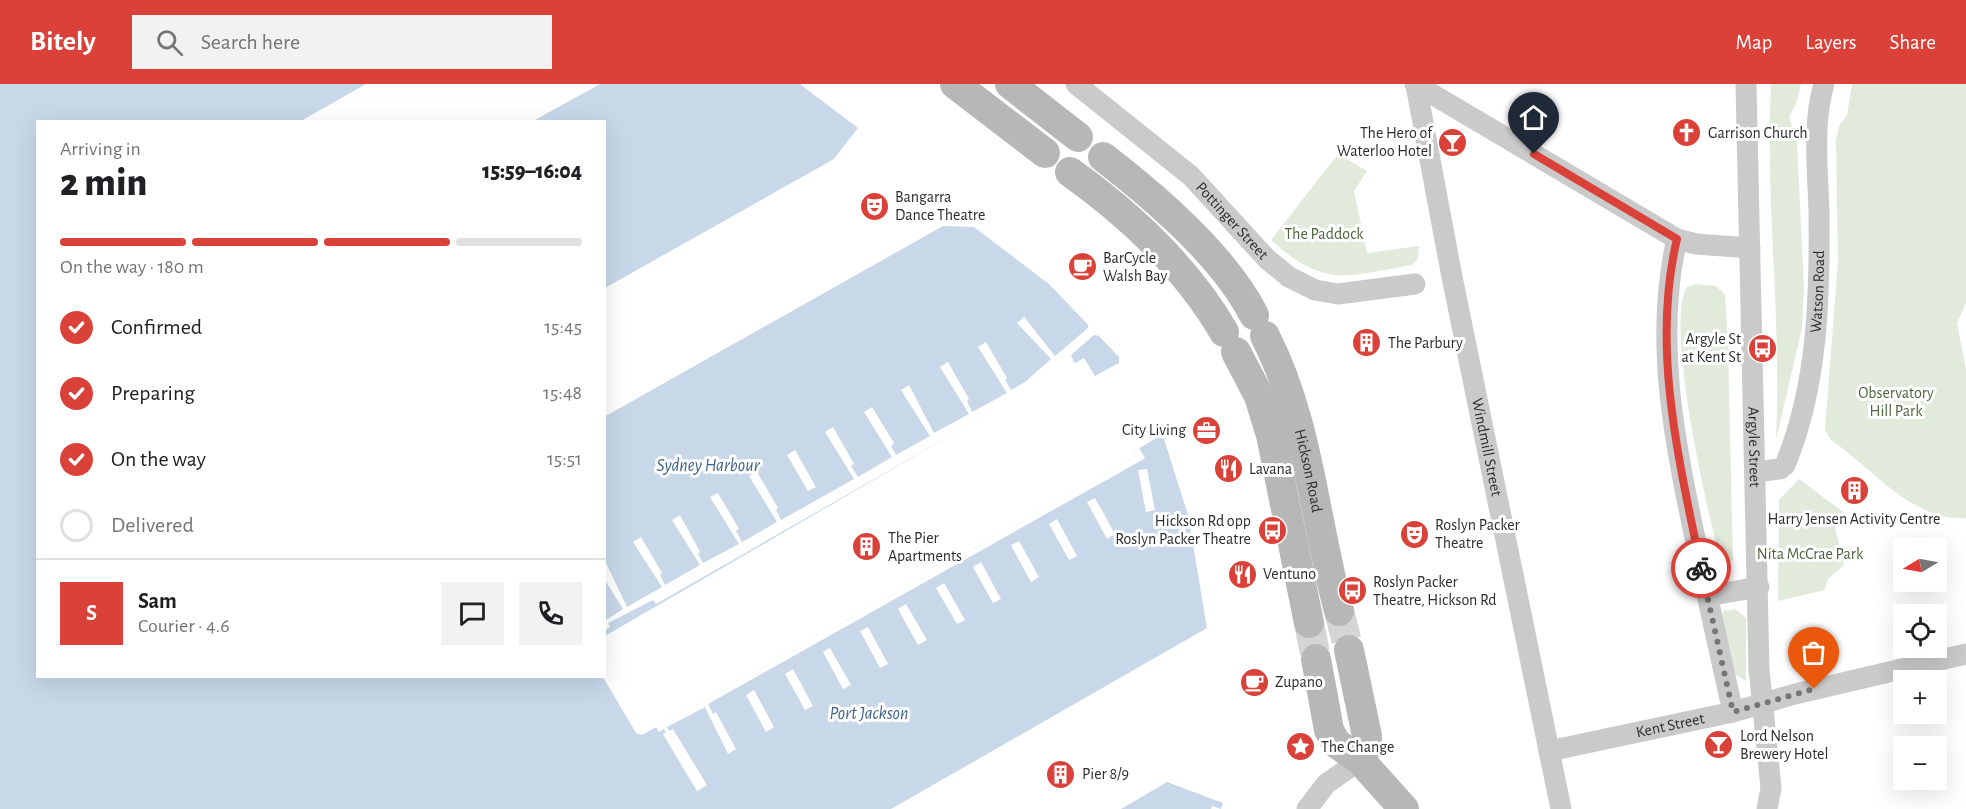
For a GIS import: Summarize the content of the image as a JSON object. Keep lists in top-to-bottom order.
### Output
{
  "streets": {
    "street": [
      "Pottinger Street",
      "Watson Road",
      "Windmill Street",
      "Argyle Street",
      "Hickson Road",
      "Kent Street"
    ]
  },
  "crossings": [
    ["Watson Road", "Argyle Street"],
    ["Windmill Street", "Kent Street"],
    ["Argyle Street", "Kent Street"]
  ],
  "water": ["Sydney Harbour", "Port Jackson"],
  "parks": ["The Paddock", "Observatory Hill Park", "Nita McCrae Park"],
  "places": {
    "church": ["Garrison Church"],
    "bar": ["The Hero of Waterloo Hotel", "Lord Nelson Brewery Hotel"],
    "theatre": ["Bangarra Dance Theatre", "Roslyn Packer Theatre"],
    "cafe": ["BarCycle Walsh Bay", "Zupano"],
    "building": [
      "The Parbury",
      "Harry Jensen Activity Centre",
      "The Pier Apartments",
      "Pier 8/9"
    ],
    "bus stop": ["Argyle St at Kent St", "Hickson Rd opp Roslyn Packer Theatre", "Roslyn Packer Theatre, Hickson Rd"],
    "office": ["City Living"],
    "restaurant": ["Lavana", "Ventuno"],
    "place": ["The Change"]
  },
  "north": "left",
  "page": {
    "header": "Bitely",
    "search": "Search here",
    "nav": ["Map", "Layers", "Share"],
    "heading": ["2 min", "Arriving in", "15:59–16:04"],
    "panel": ["Sam", "Courier · 4.6"],
    "bar": "On the way · 180 m",
    "list": [
      ["Confirmed", "15:45"],
      ["Preparing", "15:48"],
      ["On the way", "15:51"],
      "Delivered"
    ],
    "map_buttons": ["+", "−"],
    "round": "S"
  }
}
